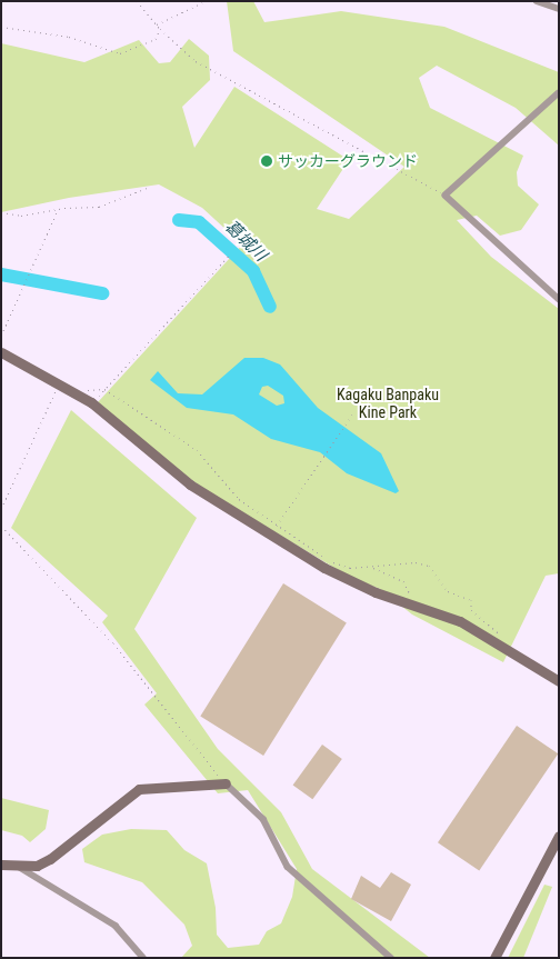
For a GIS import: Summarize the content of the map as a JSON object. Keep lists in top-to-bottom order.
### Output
{
  "water": ["葛城川"],
  "parks": ["Kagaku Banpaku Kine Park"],
  "places": ["サッカーグラウンド"]
}
